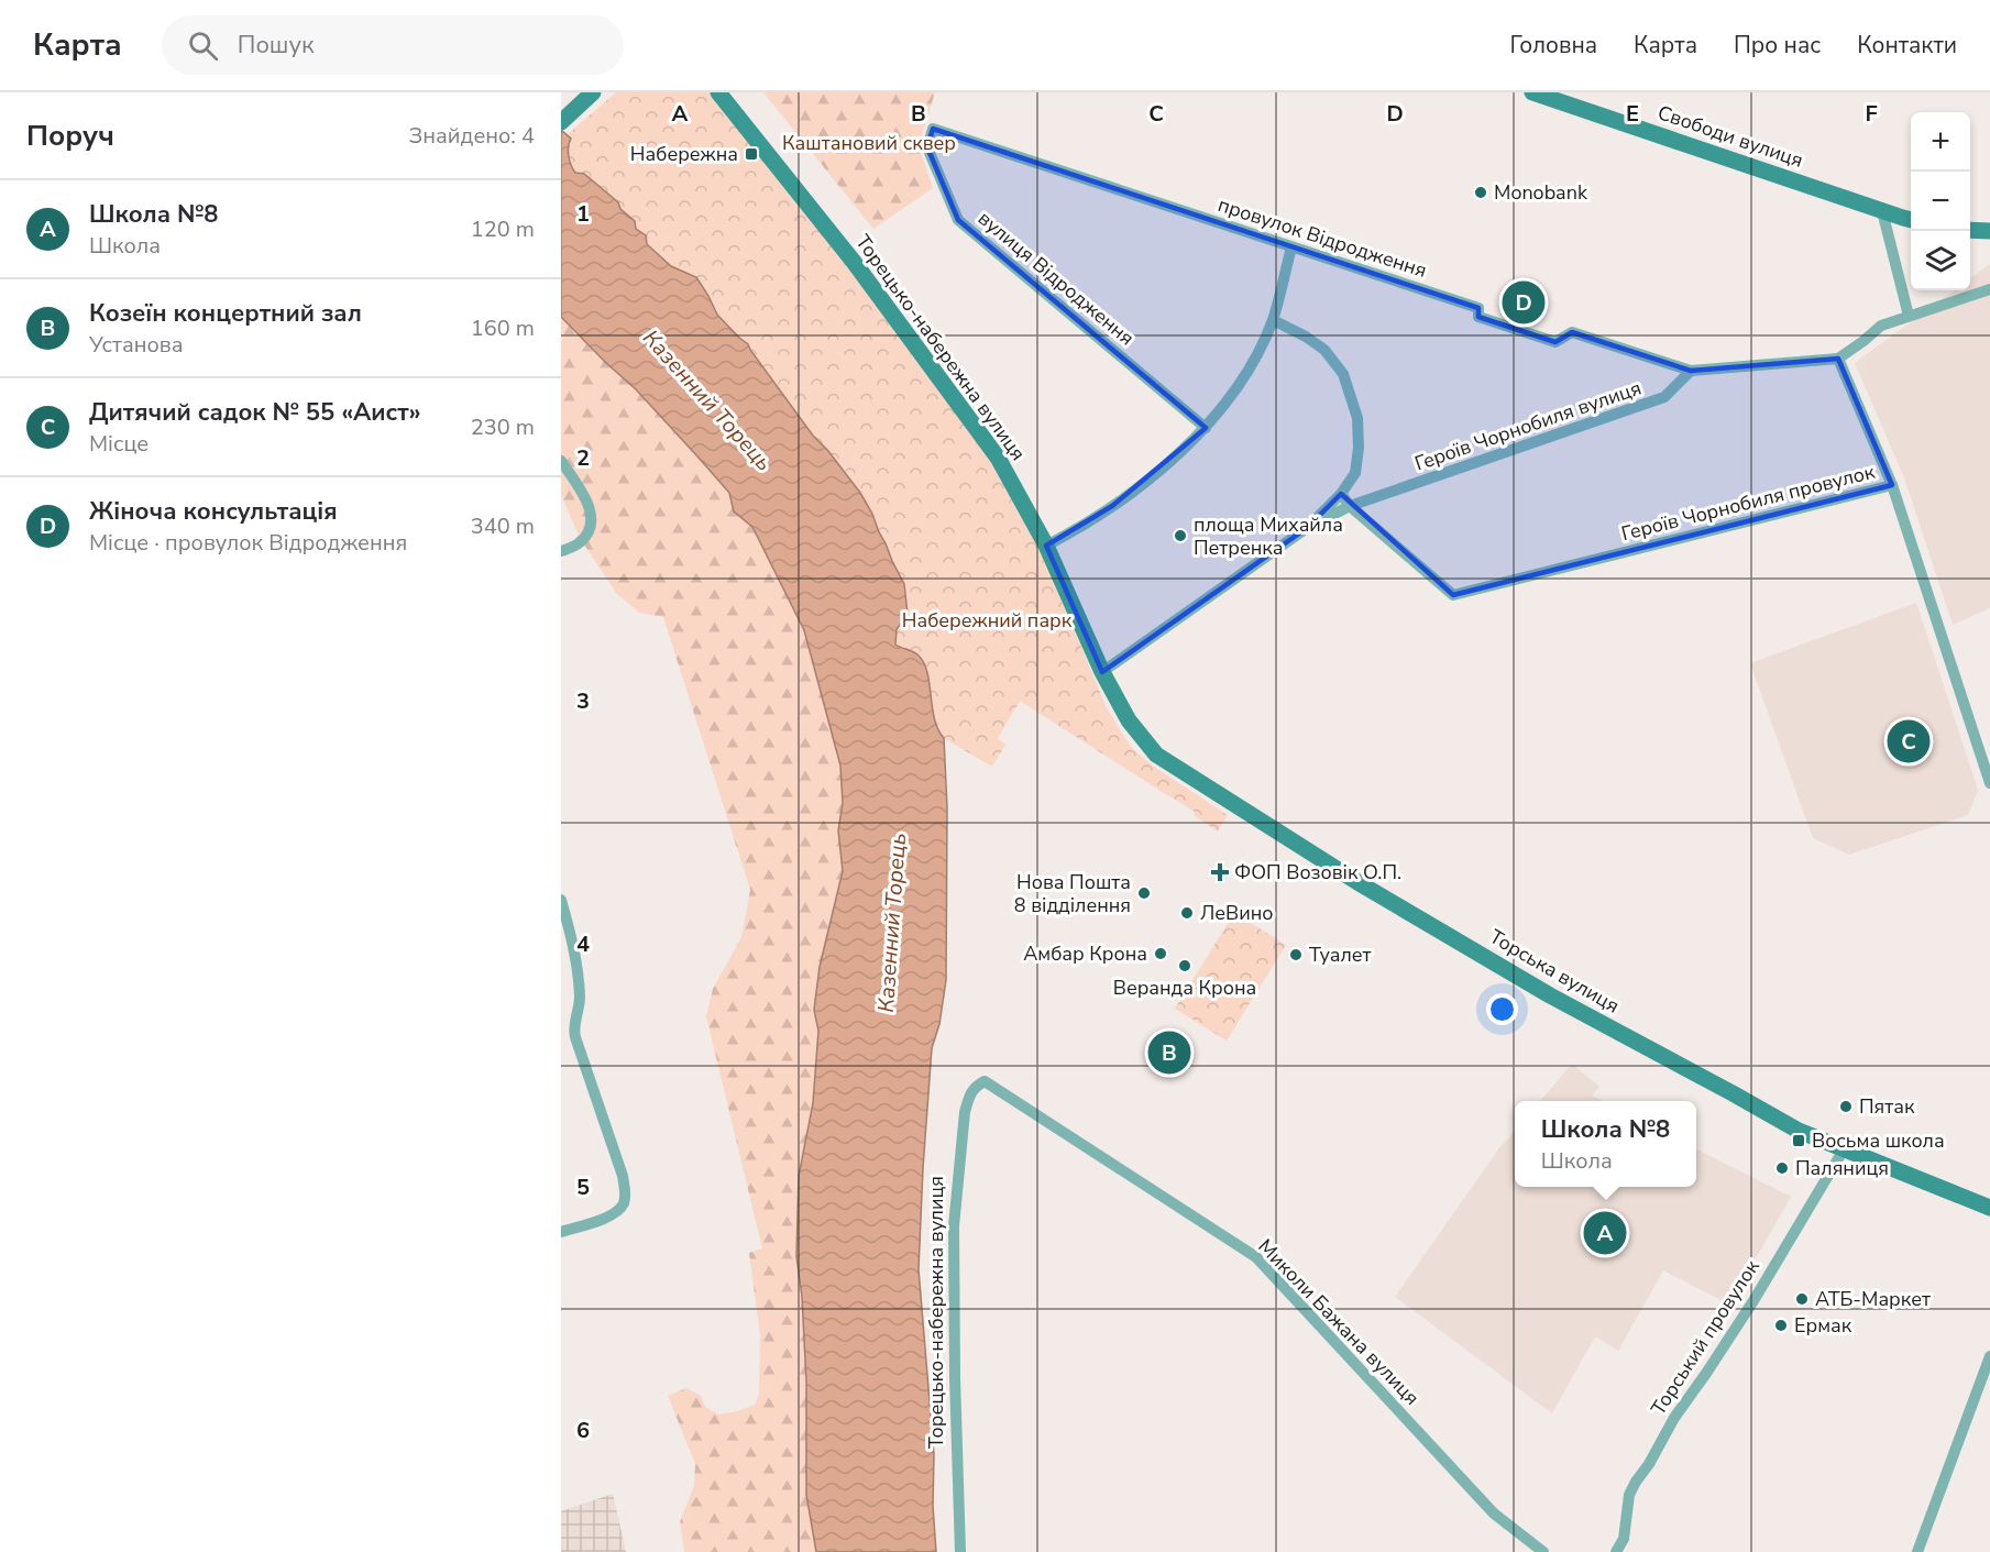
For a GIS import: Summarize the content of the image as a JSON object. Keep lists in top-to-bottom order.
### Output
{
  "streets": {
    "main road": ["Свободи вулиця", "Торецько-набережна вулиця", "Торська вулиця"],
    "street": [
      "провулок Відродження",
      "вулиця Відродження",
      "Героїв Чорнобиля вулиця",
      "Героїв Чорнобиля провулок",
      "Миколи Бажана вулиця",
      "Торський провулок"
    ]
  },
  "crossings": [
    ["провулок Відродження", "вулиця Відродження"],
    ["провулок Відродження", "Героїв Чорнобиля вулиця"],
    ["Торецько-набережна вулиця", "Торська вулиця"],
    ["Торецько-набережна вулиця", "Миколи Бажана вулиця"],
    ["Героїв Чорнобиля вулиця", "Героїв Чорнобиля провулок"],
    ["Торська вулиця", "Торський провулок"]
  ],
  "water": ["Казенний Торець"],
  "parks": ["Каштановий сквер", "Набережний парк"],
  "places": {
    "transit": ["Набережна", "Восьма школа"],
    "other": [
      "Monobank",
      "площа Михайла Петренка",
      "Нова Пошта 8 відділення",
      "ЛеВино",
      "Амбар Крона",
      "Туалет",
      "Веранда Крона",
      "Пятак",
      "Паляниця",
      "АТБ-Маркет",
      "Ермак"
    ],
    "health": ["ФОП Возовік О.П."]
  },
  "page": {
    "header": "Карта",
    "search": "Пошук",
    "nav": [
      "Головна",
      "Карта",
      "Про нас",
      "Контакти"
    ],
    "heading": ["Поруч", "Знайдено: 4"],
    "map_buttons": ["+", "−"],
    "list": [
      {
        "mark": "A",
        "name": "Школа №8",
        "note": "Школа",
        "value": "120 m"
      },
      {
        "mark": "B",
        "name": "Козеїн концертний зал",
        "note": "Установа",
        "value": "160 m"
      },
      {
        "mark": "C",
        "name": "Дитячий садок № 55 «Аист»",
        "note": "Місце",
        "value": "230 m"
      },
      {
        "mark": "D",
        "name": "Жіноча консультація",
        "note": "Місце · провулок Відродження",
        "value": "340 m"
      }
    ],
    "pins": [
      "D",
      "C",
      "B",
      "A"
    ],
    "popup": ["Школа №8", "Школа"]
  },
  "grid": {
    "columns": [
      "A",
      "B",
      "C",
      "D",
      "E",
      "F"
    ],
    "rows": [
      "1",
      "2",
      "3",
      "4",
      "5",
      "6"
    ]
  }
}
